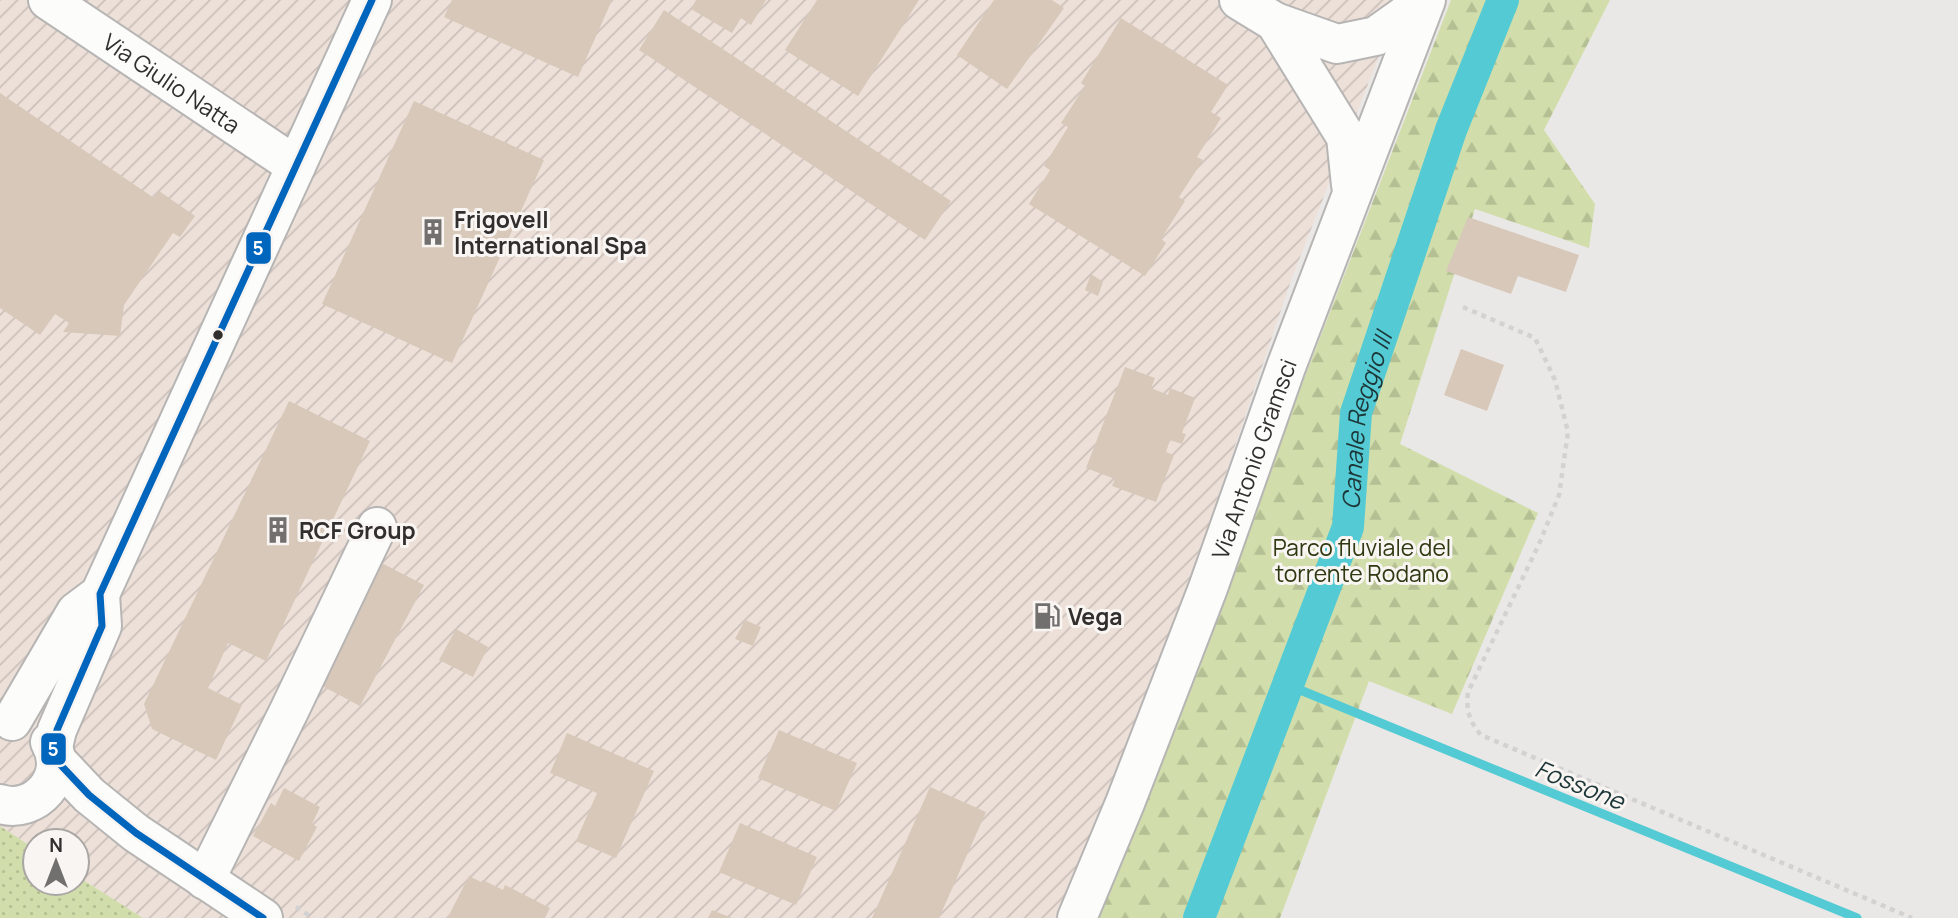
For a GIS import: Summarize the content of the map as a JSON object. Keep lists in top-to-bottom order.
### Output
{
  "streets": {
    "street": ["Via Giulio Natta", "Via Antonio Gramsci"]
  },
  "water": ["Canale Reggio III", "Fossone"],
  "parks": ["Parco fluviale del torrente Rodano"],
  "places": {
    "building": ["Frigovell International Spa", "RCF Group"],
    "fuel station": ["Vega"]
  },
  "lines": ["transit line 5"],
  "north": "top"
}
